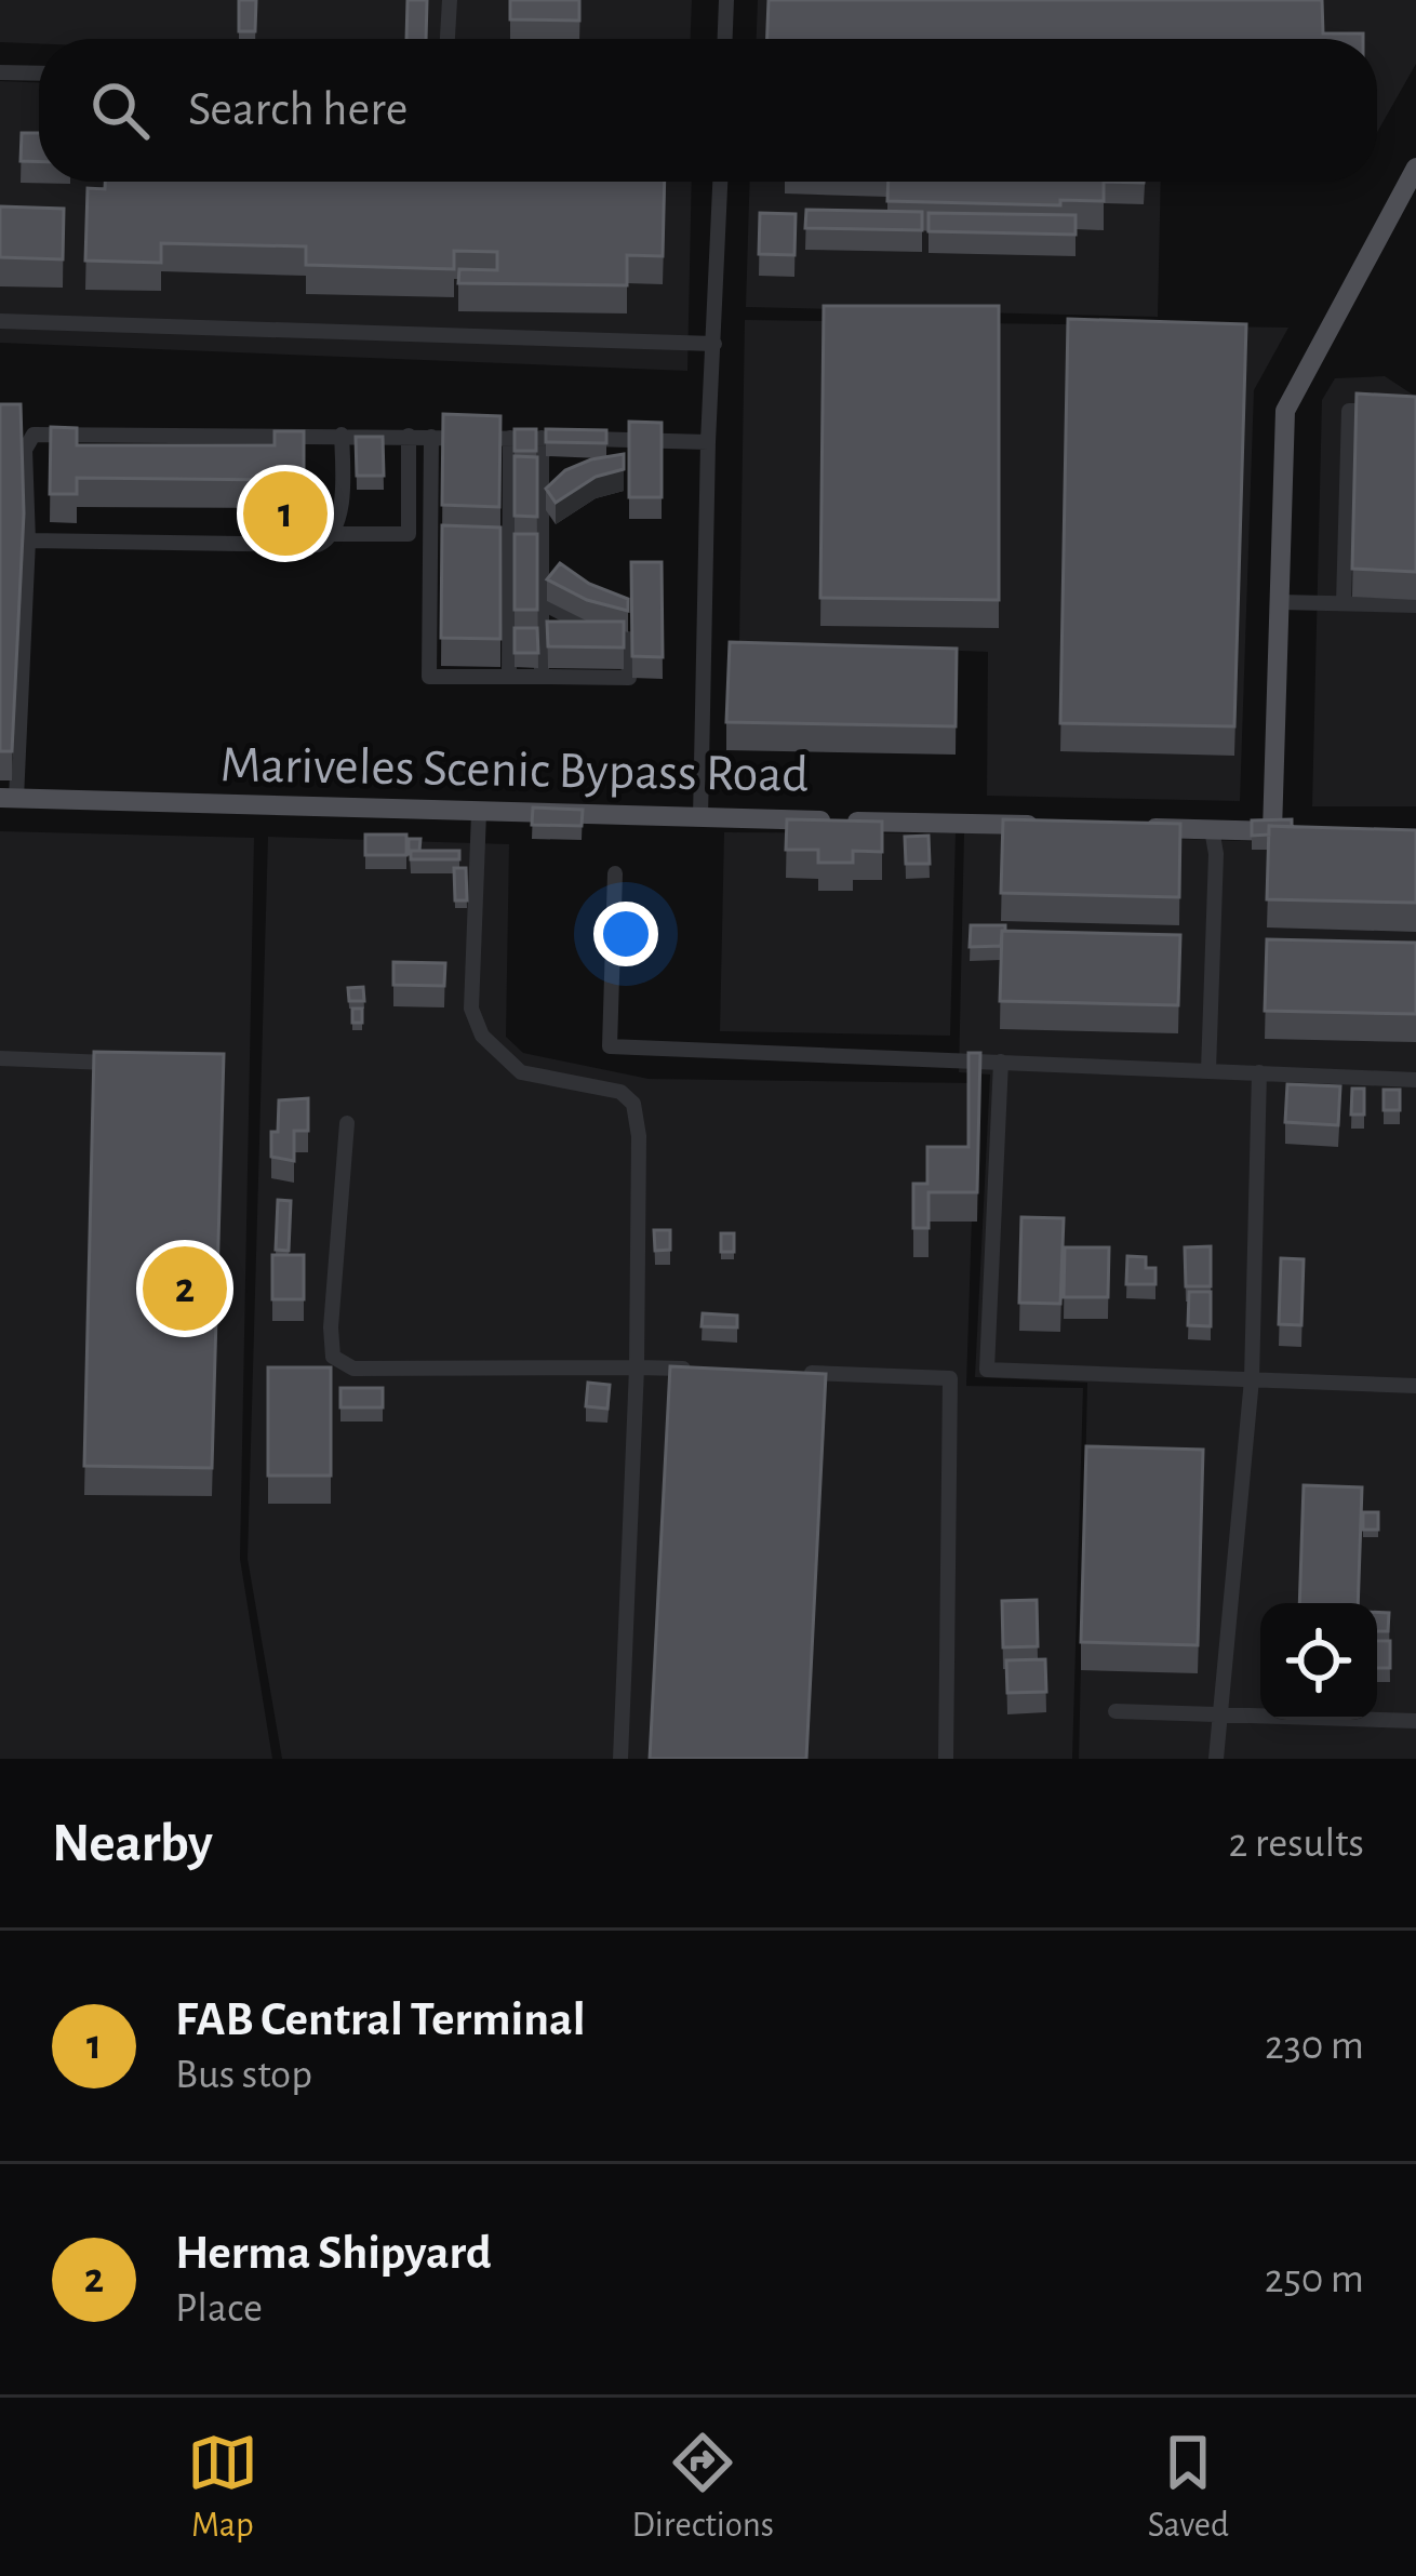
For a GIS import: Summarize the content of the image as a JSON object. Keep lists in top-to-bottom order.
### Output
{
  "streets": {
    "main road": ["Mariveles Scenic Bypass Road"]
  },
  "page": {
    "search": "Search here",
    "pins": ["1", "2"],
    "heading": ["Nearby", "2 results"],
    "list": [
      {
        "mark": "1",
        "name": "FAB Central Terminal",
        "note": "Bus stop",
        "value": "230 m"
      },
      {
        "mark": "2",
        "name": "Herma Shipyard",
        "note": "Place",
        "value": "250 m"
      }
    ],
    "nav": ["Map", "Directions", "Saved"]
  }
}
